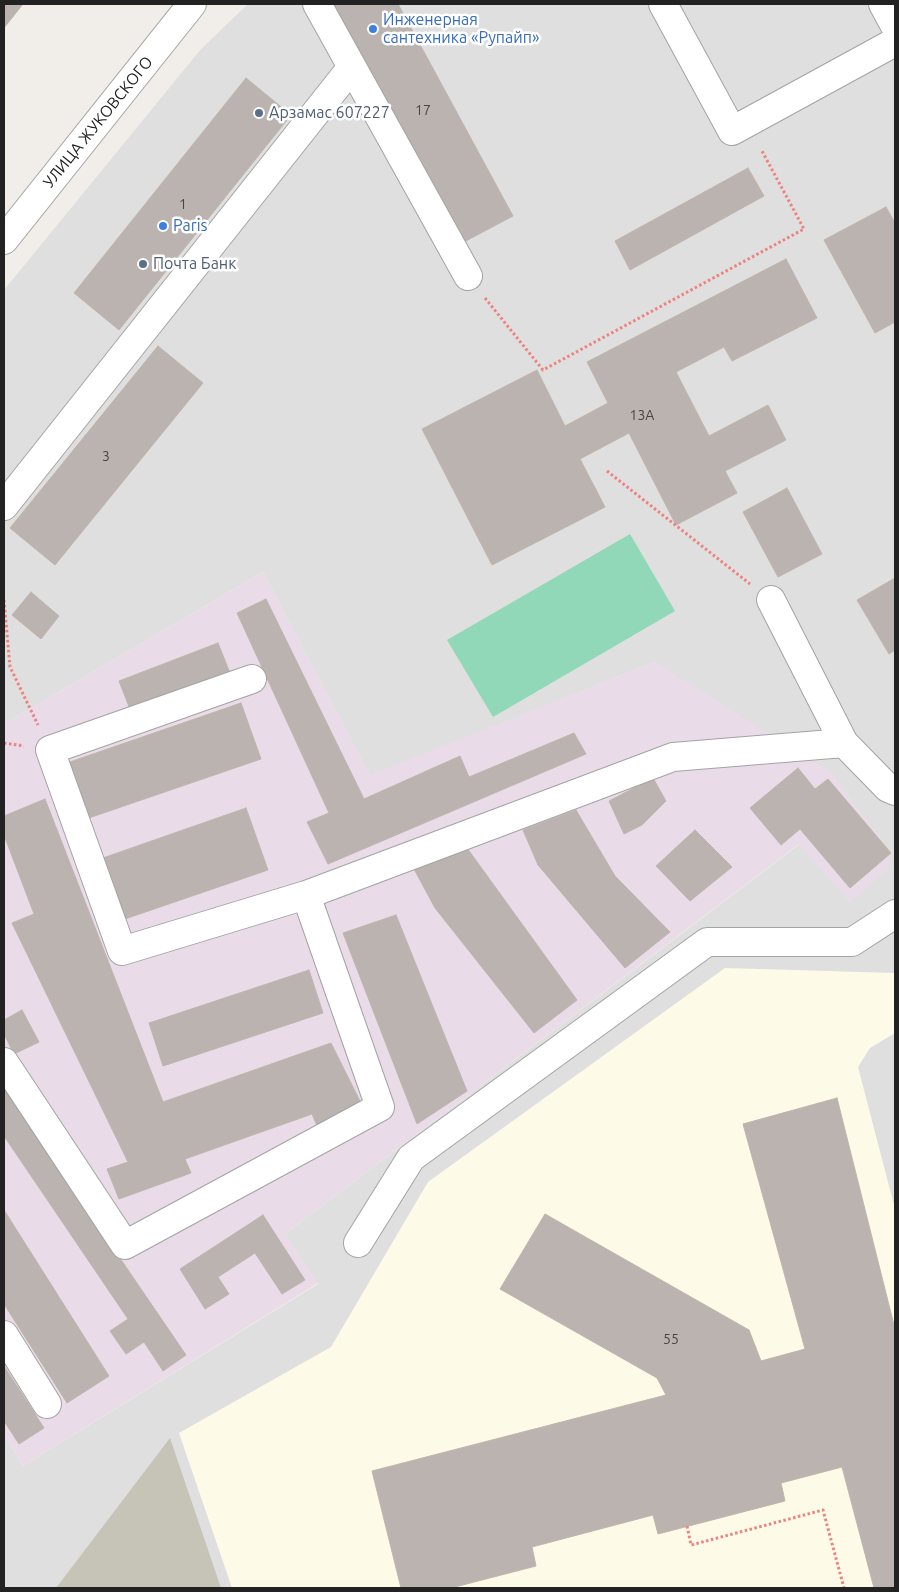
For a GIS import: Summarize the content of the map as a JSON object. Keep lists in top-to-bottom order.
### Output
{
  "streets": {
    "street": ["УЛИЦА ЖУКОВСКОГО"]
  },
  "places": [
    "Инженерная сантехника «Рупайп»",
    "Арзамас 607227",
    "Paris",
    "Почта Банк"
  ],
  "house_numbers": [
    "17",
    "1",
    "13А",
    "3",
    "55"
  ]
}
